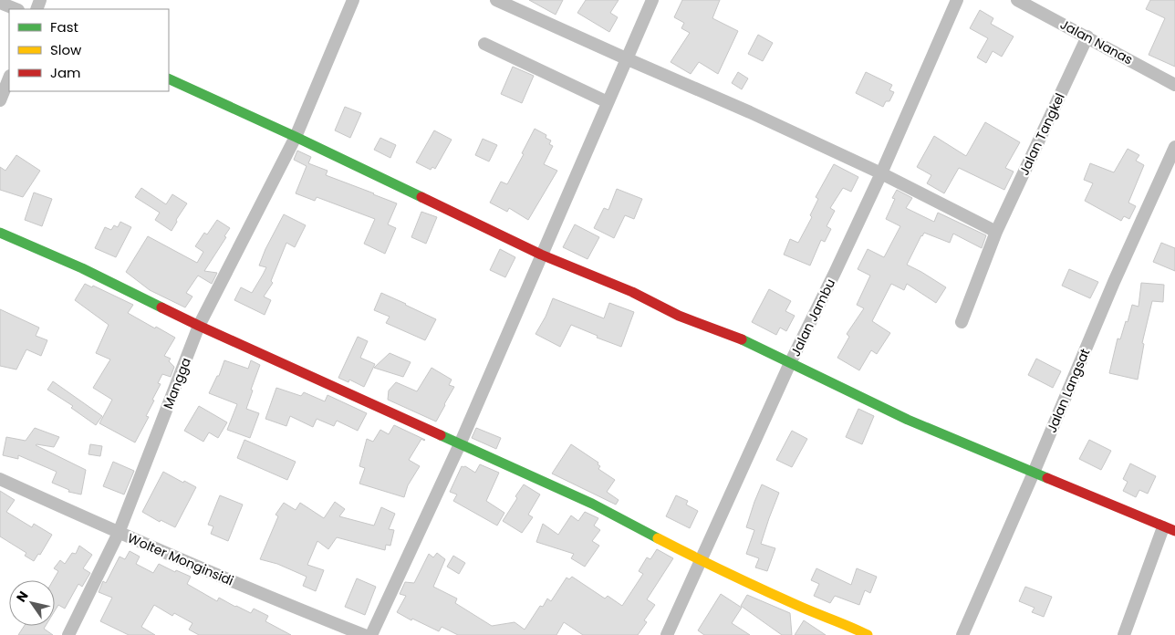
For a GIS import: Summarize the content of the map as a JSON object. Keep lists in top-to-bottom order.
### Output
{
  "streets": {
    "street": [
      "Jalan Nanas",
      "Jalan Tangkel",
      "Jalan Jambu",
      "Mangga",
      "Jalan Langsat",
      "Wolter Monginsidi"
    ]
  },
  "crossings": [
    ["Jalan Nanas", "Jalan Tangkel"],
    ["Mangga", "Wolter Monginsidi"]
  ],
  "legend": ["Fast", "Slow", "Jam"],
  "north": "top left"
}
